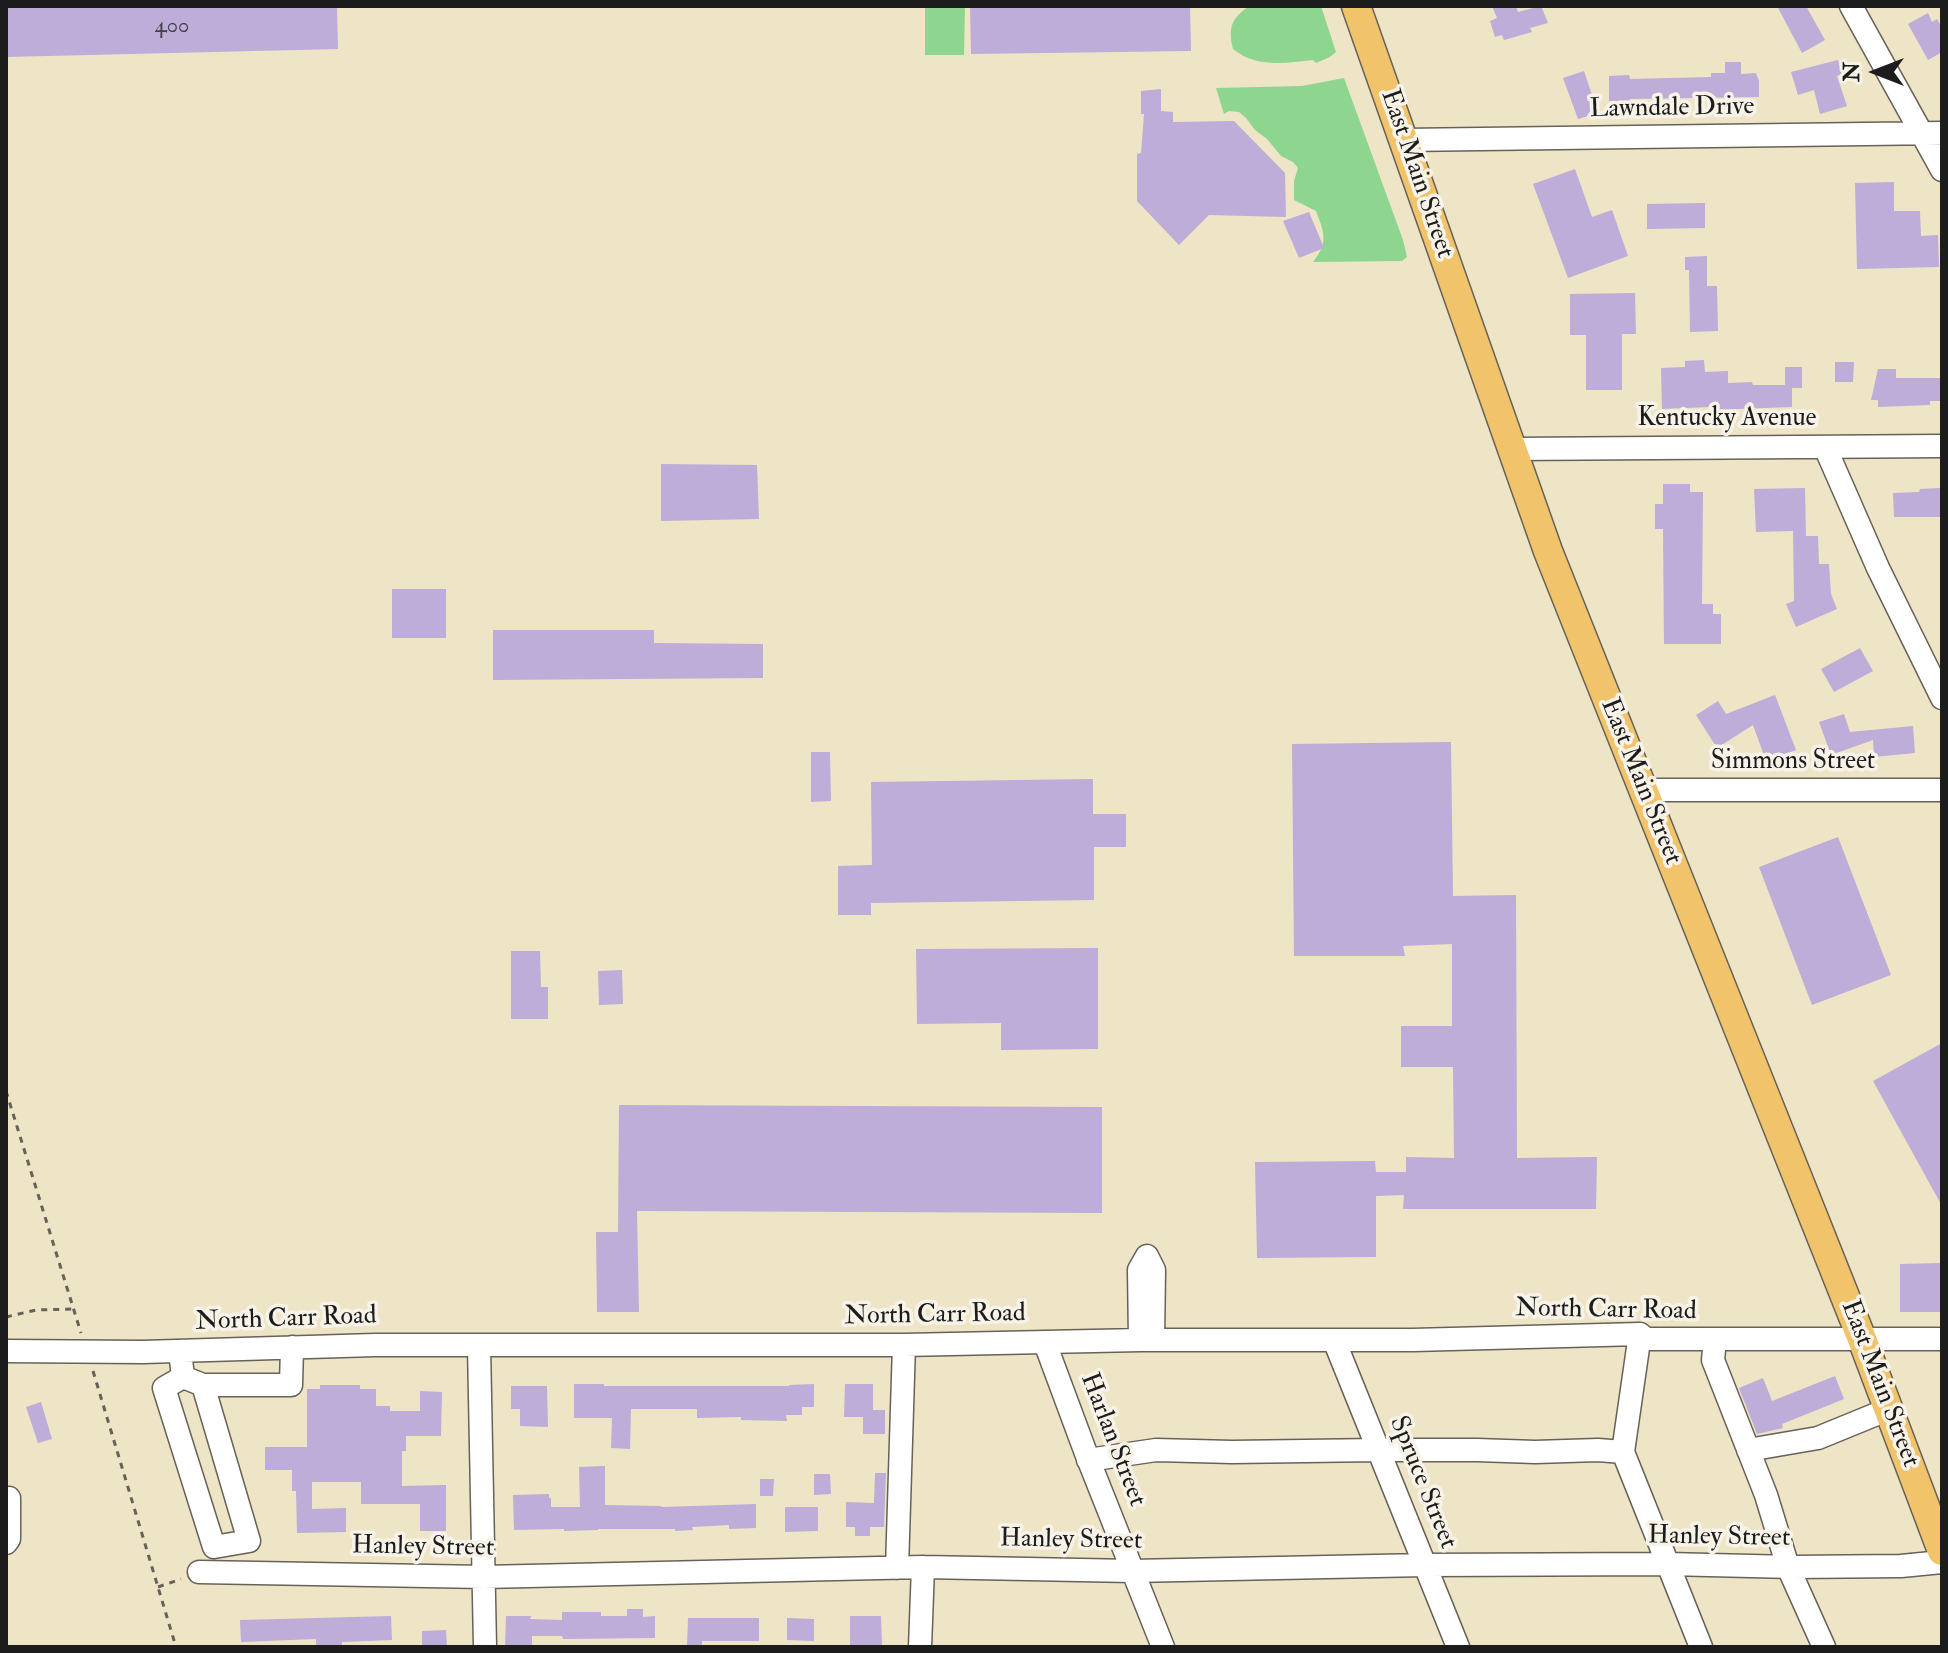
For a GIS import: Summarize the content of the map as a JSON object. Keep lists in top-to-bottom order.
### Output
{
  "streets": {
    "main road": ["East Main Street"],
    "street": [
      "Lawndale Drive",
      "Kentucky Avenue",
      "Simmons Street",
      "North Carr Road",
      "Harlan Street",
      "Spruce Street",
      "Hanley Street"
    ]
  },
  "crossings": [
    ["Lawndale Drive", "East Main Street"],
    ["East Main Street", "Kentucky Avenue"],
    ["East Main Street", "Simmons Street"],
    ["East Main Street", "North Carr Road"],
    ["North Carr Road", "Harlan Street"],
    ["North Carr Road", "Spruce Street"],
    ["Harlan Street", "Hanley Street"],
    ["Spruce Street", "Hanley Street"]
  ],
  "house_numbers": ["400"],
  "north": "left"
}
